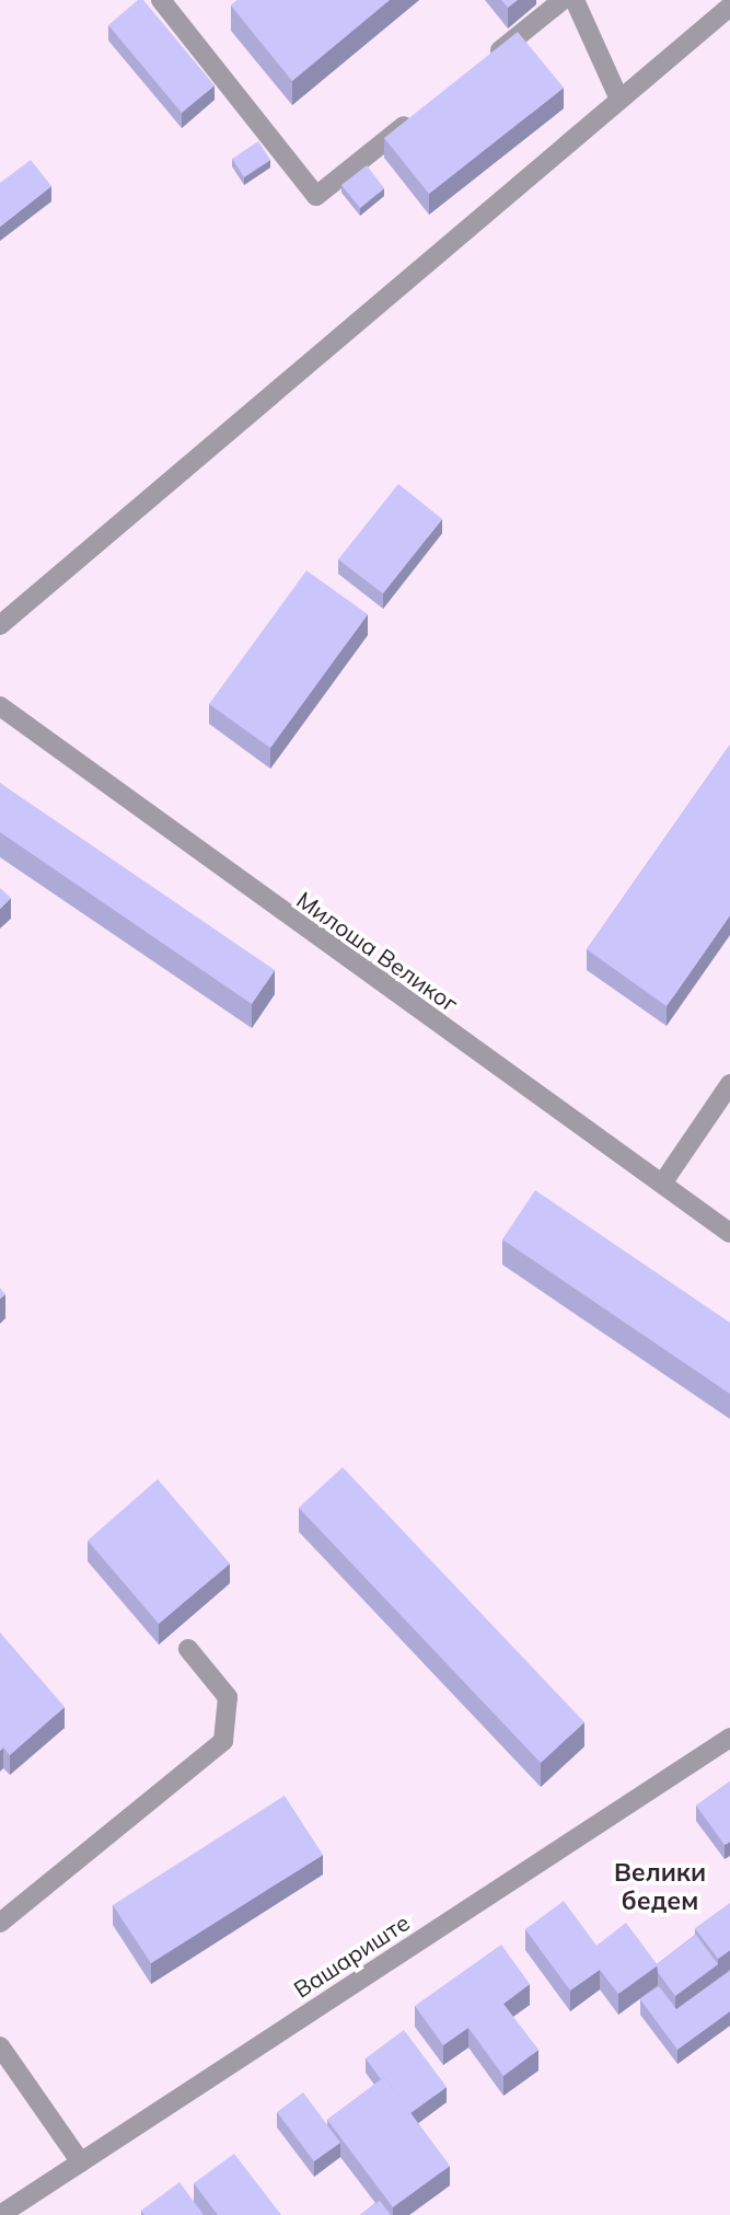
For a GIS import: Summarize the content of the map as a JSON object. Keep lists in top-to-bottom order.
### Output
{
  "streets": {
    "street": ["Милоша Великог", "Вашариште"]
  },
  "districts": ["Велики бедем"]
}
